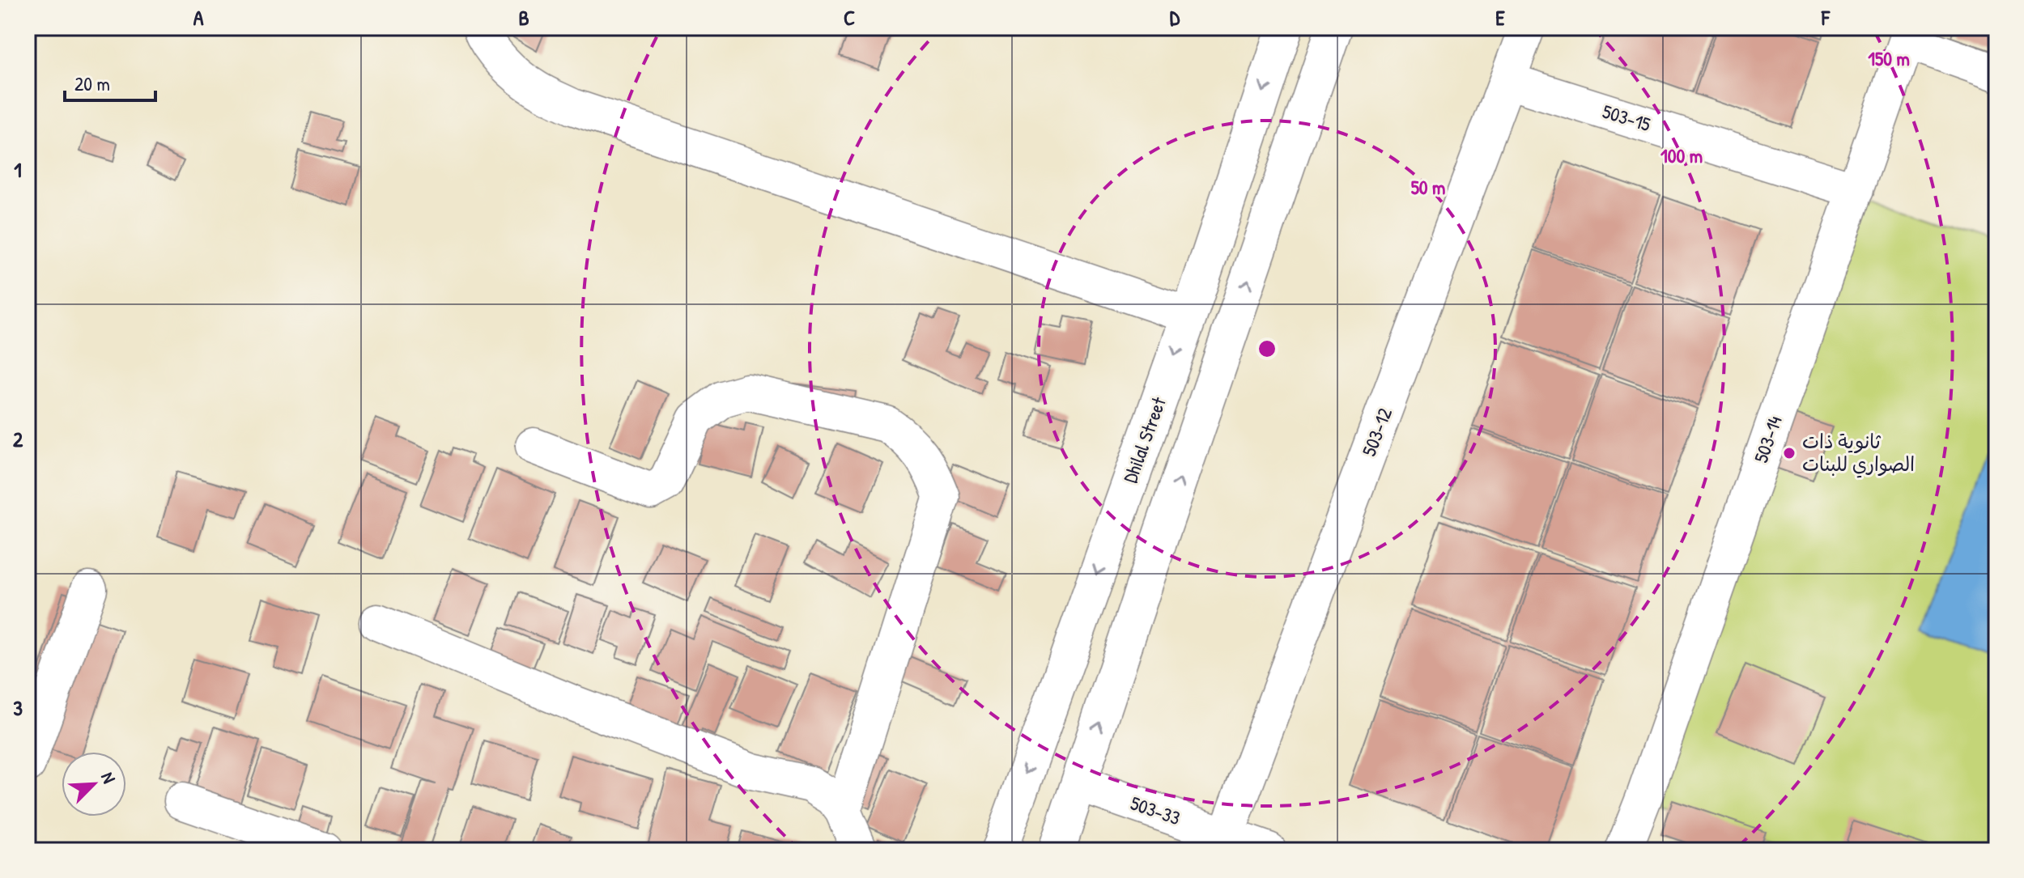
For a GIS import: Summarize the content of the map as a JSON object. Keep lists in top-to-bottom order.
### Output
{
  "streets": {
    "street": [
      "503-15",
      "503-12",
      "503-14",
      "Dhilal Street",
      "503-33"
    ]
  },
  "crossings": [
    ["503-15", "503-12"],
    ["503-15", "503-14"],
    ["503-12", "503-33"]
  ],
  "places": ["ثانوية ذات الصواري للبنات"],
  "scale_bar": "20 m",
  "north": "top right",
  "grid": {
    "columns": [
      "A",
      "B",
      "C",
      "D",
      "E",
      "F"
    ],
    "rows": ["1", "2", "3"]
  },
  "rings": ["150 m", "100 m", "50 m"]
}
